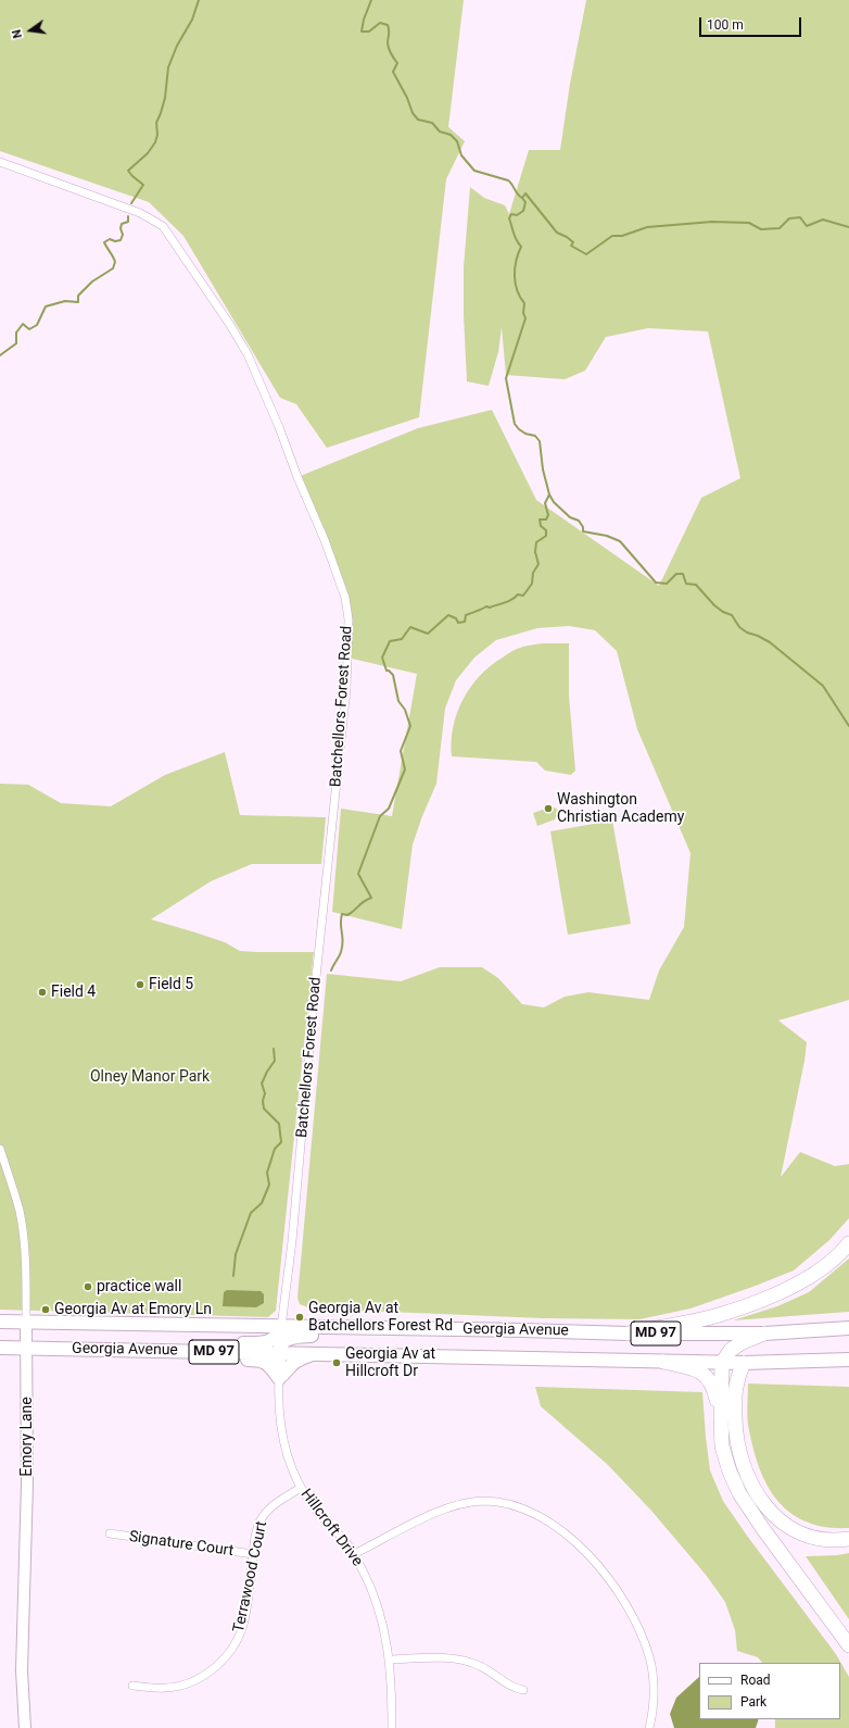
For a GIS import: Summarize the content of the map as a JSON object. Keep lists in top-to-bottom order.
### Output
{
  "streets": {
    "main road": ["Georgia Avenue", "MD 97"],
    "street": [
      "Batchellors Forest Road",
      "Emory Lane",
      "Hillcroft Drive",
      "Signature Court",
      "Terrawood Court"
    ]
  },
  "crossings": [
    ["Batchellors Forest Road", "Georgia Avenue"],
    ["Georgia Avenue", "Emory Lane"],
    ["Hillcroft Drive", "Terrawood Court"],
    ["Signature Court", "Terrawood Court"]
  ],
  "parks": ["Olney Manor Park"],
  "places": [
    "Washington Christian Academy",
    "Field 5",
    "Field 4",
    "practice wall",
    "Georgia Av at Emory Ln",
    "Georgia Av at Batchellors Forest Rd",
    "Georgia Av at Hillcroft Dr"
  ],
  "legend": ["Road", "Park"],
  "scale_bar": "100 m",
  "north": "left"
}
